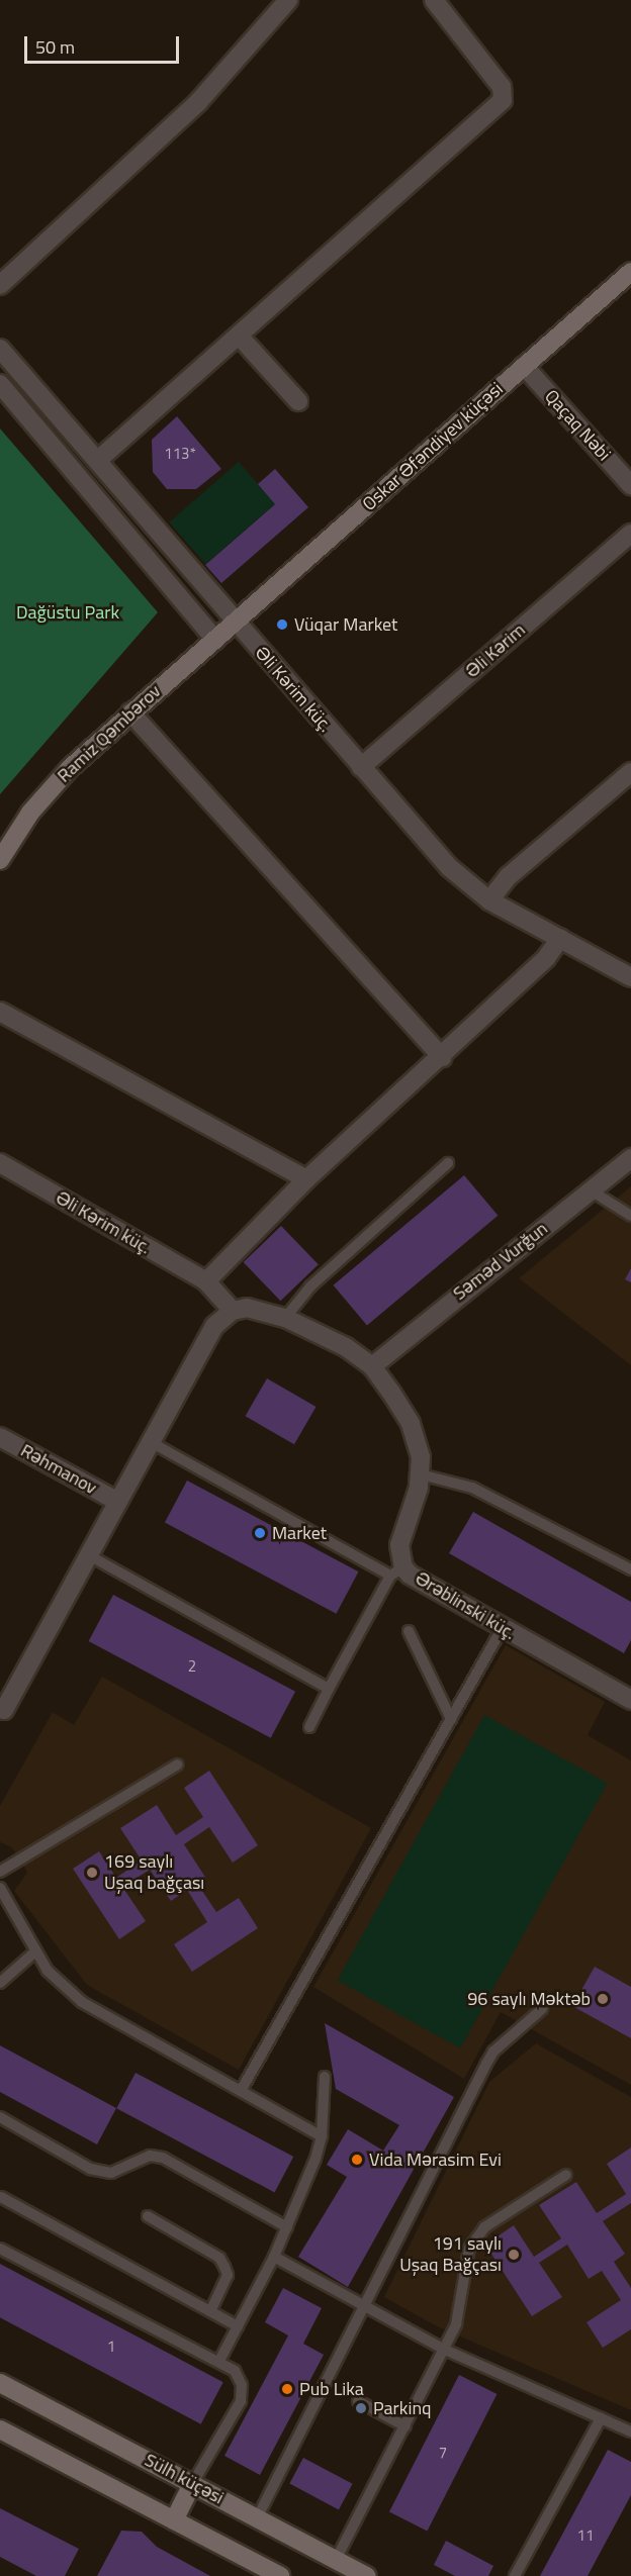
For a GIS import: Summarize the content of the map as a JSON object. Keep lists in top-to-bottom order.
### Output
{
  "streets": {
    "main road": ["Oskar Əfəndiyev küçəsi", "Ramiz Qəmbərov", "Sülh küçəsi"],
    "street": [
      "Qaçaq Nəbi",
      "Əli Kərim",
      "Əli Kərim küç.",
      "Səməd Vurğun",
      "Rəhmanov",
      "Ərəblinski küç."
    ]
  },
  "crossings": [
    ["Qaçaq Nəbi", "Oskar Əfəndiyev küçəsi"],
    ["Oskar Əfəndiyev küçəsi", "Əli Kərim küç."],
    ["Oskar Əfəndiyev küçəsi", "Ramiz Qəmbərov"],
    ["Əli Kərim", "Əli Kərim küç."],
    ["Əli Kərim küç.", "Ramiz Qəmbərov"],
    ["Əli Kərim küç.", "Ərəblinski küç."],
    ["Səməd Vurğun", "Ərəblinski küç."]
  ],
  "parks": ["Dağüstu Park"],
  "places": [
    "Vüqar Market",
    "Market",
    "169 saylı Uşaq bağçası",
    "96 saylı Məktəb",
    "Vida Mərasim Evi",
    "191 saylı Uşaq Bağçası",
    "Pub Lika",
    "Parkinq"
  ],
  "house_numbers": [
    "113*",
    "2",
    "1",
    "7",
    "11"
  ],
  "scale_bar": "50 m"
}
